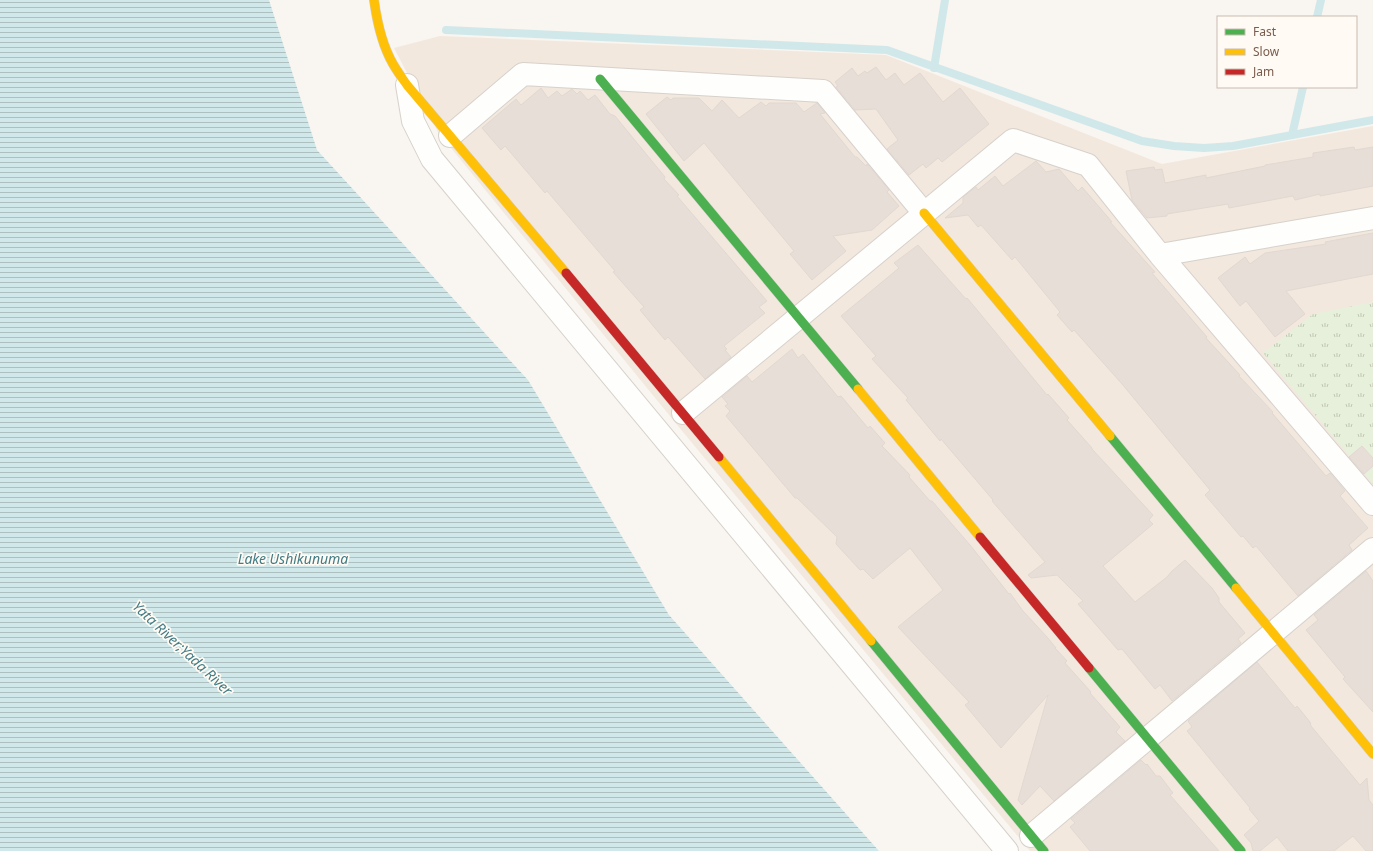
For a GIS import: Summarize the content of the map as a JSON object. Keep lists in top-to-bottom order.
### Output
{
  "water": ["Lake Ushikunuma", "Yata River;Yada River"],
  "legend": ["Fast", "Slow", "Jam"]
}
